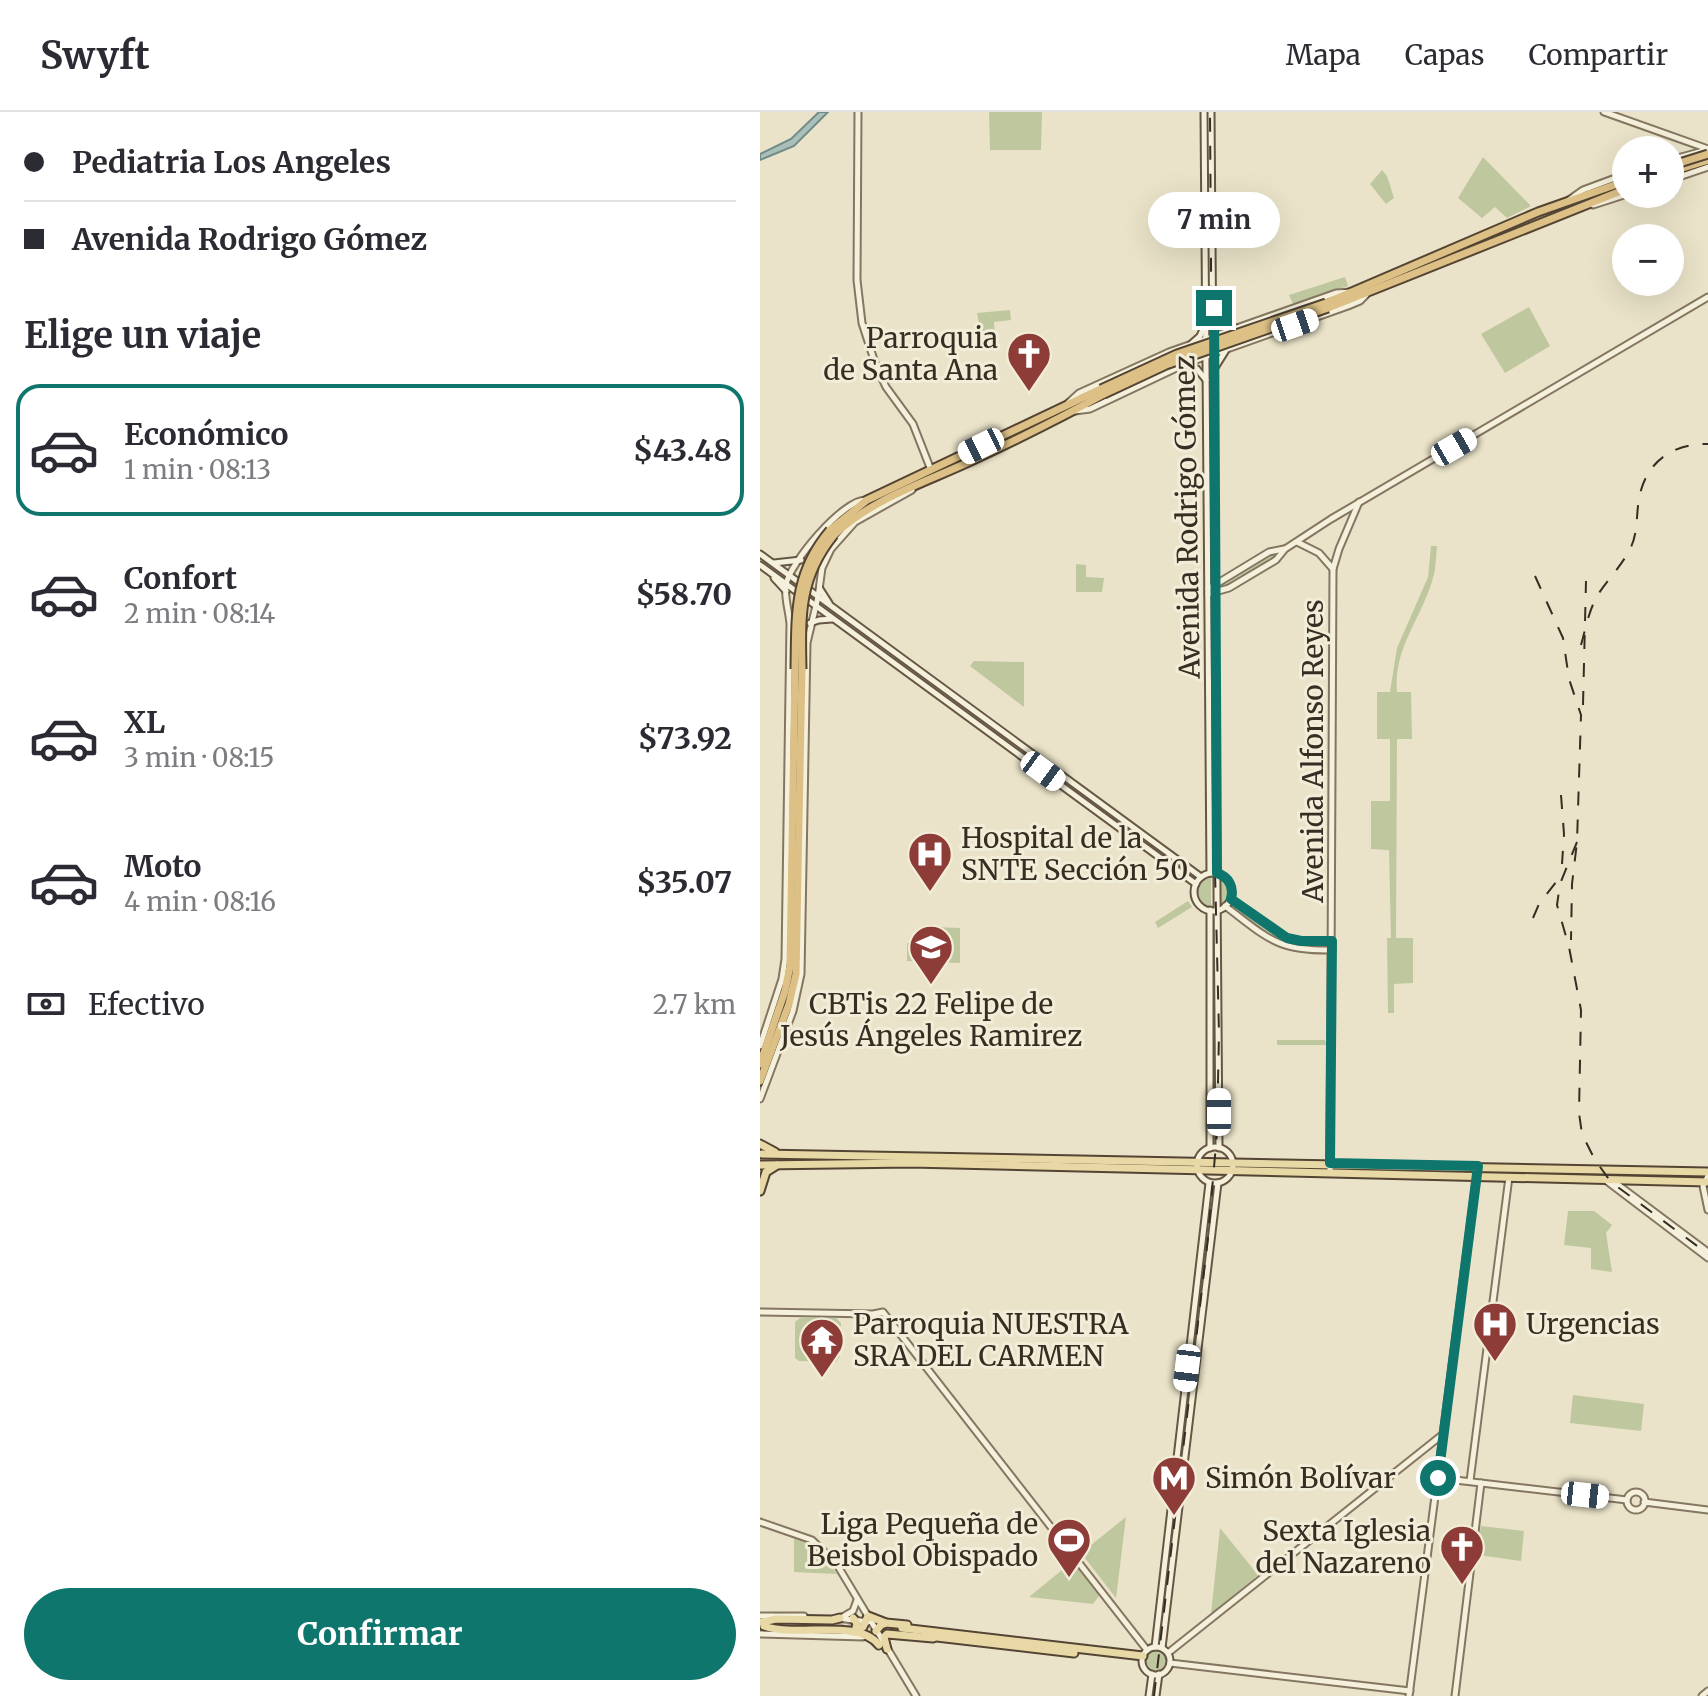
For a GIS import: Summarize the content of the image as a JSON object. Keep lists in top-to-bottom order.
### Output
{
  "streets": {
    "street": ["Avenida Rodrigo Gómez", "Avenida Alfonso Reyes"]
  },
  "places": {
    "church": ["Parroquia de Santa Ana", "Sexta Iglesia del Nazareno"],
    "hospital": ["Hospital de la SNTE Sección 50", "Urgencias"],
    "school or university": ["CBTis 22 Felipe de Jesús Ángeles Ramirez"],
    "temple": ["Parroquia NUESTRA SRA DEL CARMEN"],
    "metro station": ["Simón Bolívar"],
    "sports": ["Liga Pequeña de Beisbol Obispado"]
  },
  "page": {
    "header": "Swyft",
    "nav": ["Mapa", "Capas", "Compartir"],
    "banner": ["Pediatria Los Angeles", "Avenida Rodrigo Gómez"],
    "map_buttons": ["+", "−"],
    "bubble": "7 min",
    "heading": "Elige un viaje",
    "list": [
      {
        "name": "Económico",
        "note": "1 min · 08:13",
        "value": "$43.48"
      },
      {
        "name": "Confort",
        "note": "2 min · 08:14",
        "value": "$58.70"
      },
      {
        "name": "XL",
        "note": "3 min · 08:15",
        "value": "$73.92"
      },
      {
        "name": "Moto",
        "note": "4 min · 08:16",
        "value": "$35.07"
      }
    ],
    "pay": ["Efectivo", "2.7 km"],
    "buttons": "Confirmar"
  }
}
